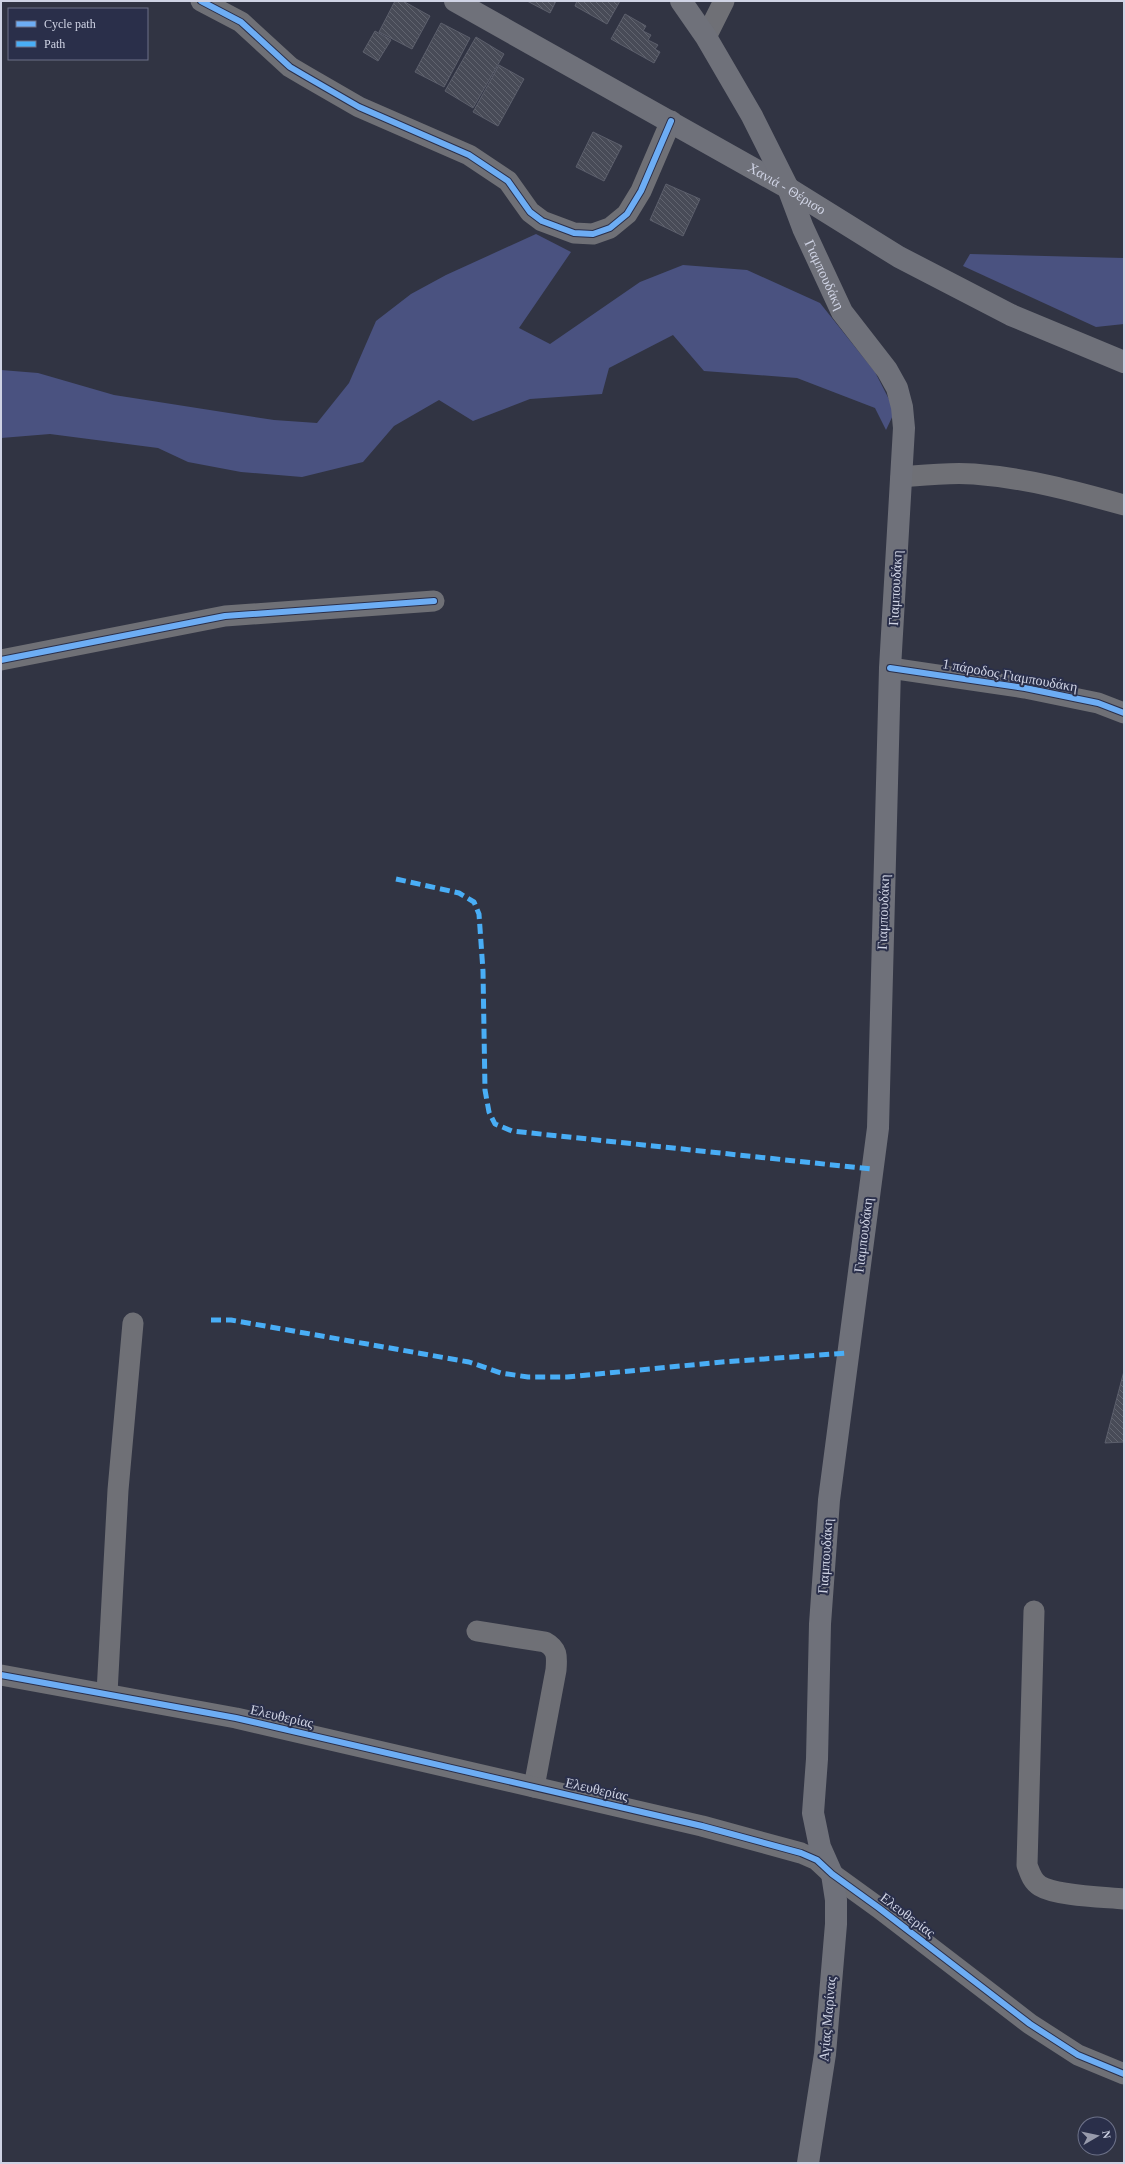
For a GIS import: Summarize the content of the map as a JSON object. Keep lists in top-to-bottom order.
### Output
{
  "streets": {
    "main road": ["Χανιά - Θέρισο", "Γιαμπουδάκη", "Αγίας Μαρίνας"],
    "street": ["1 πάροδος Γιαμπουδάκη", "Ελευθερίας"]
  },
  "crossings": [
    ["Χανιά - Θέρισο", "Γιαμπουδάκη"],
    ["Γιαμπουδάκη", "1 πάροδος Γιαμπουδάκη"],
    ["Γιαμπουδάκη", "Ελευθερίας"],
    ["Γιαμπουδάκη", "Αγίας Μαρίνας"],
    ["Ελευθερίας", "Αγίας Μαρίνας"]
  ],
  "legend": ["Cycle path", "Path"],
  "north": "right"
}
